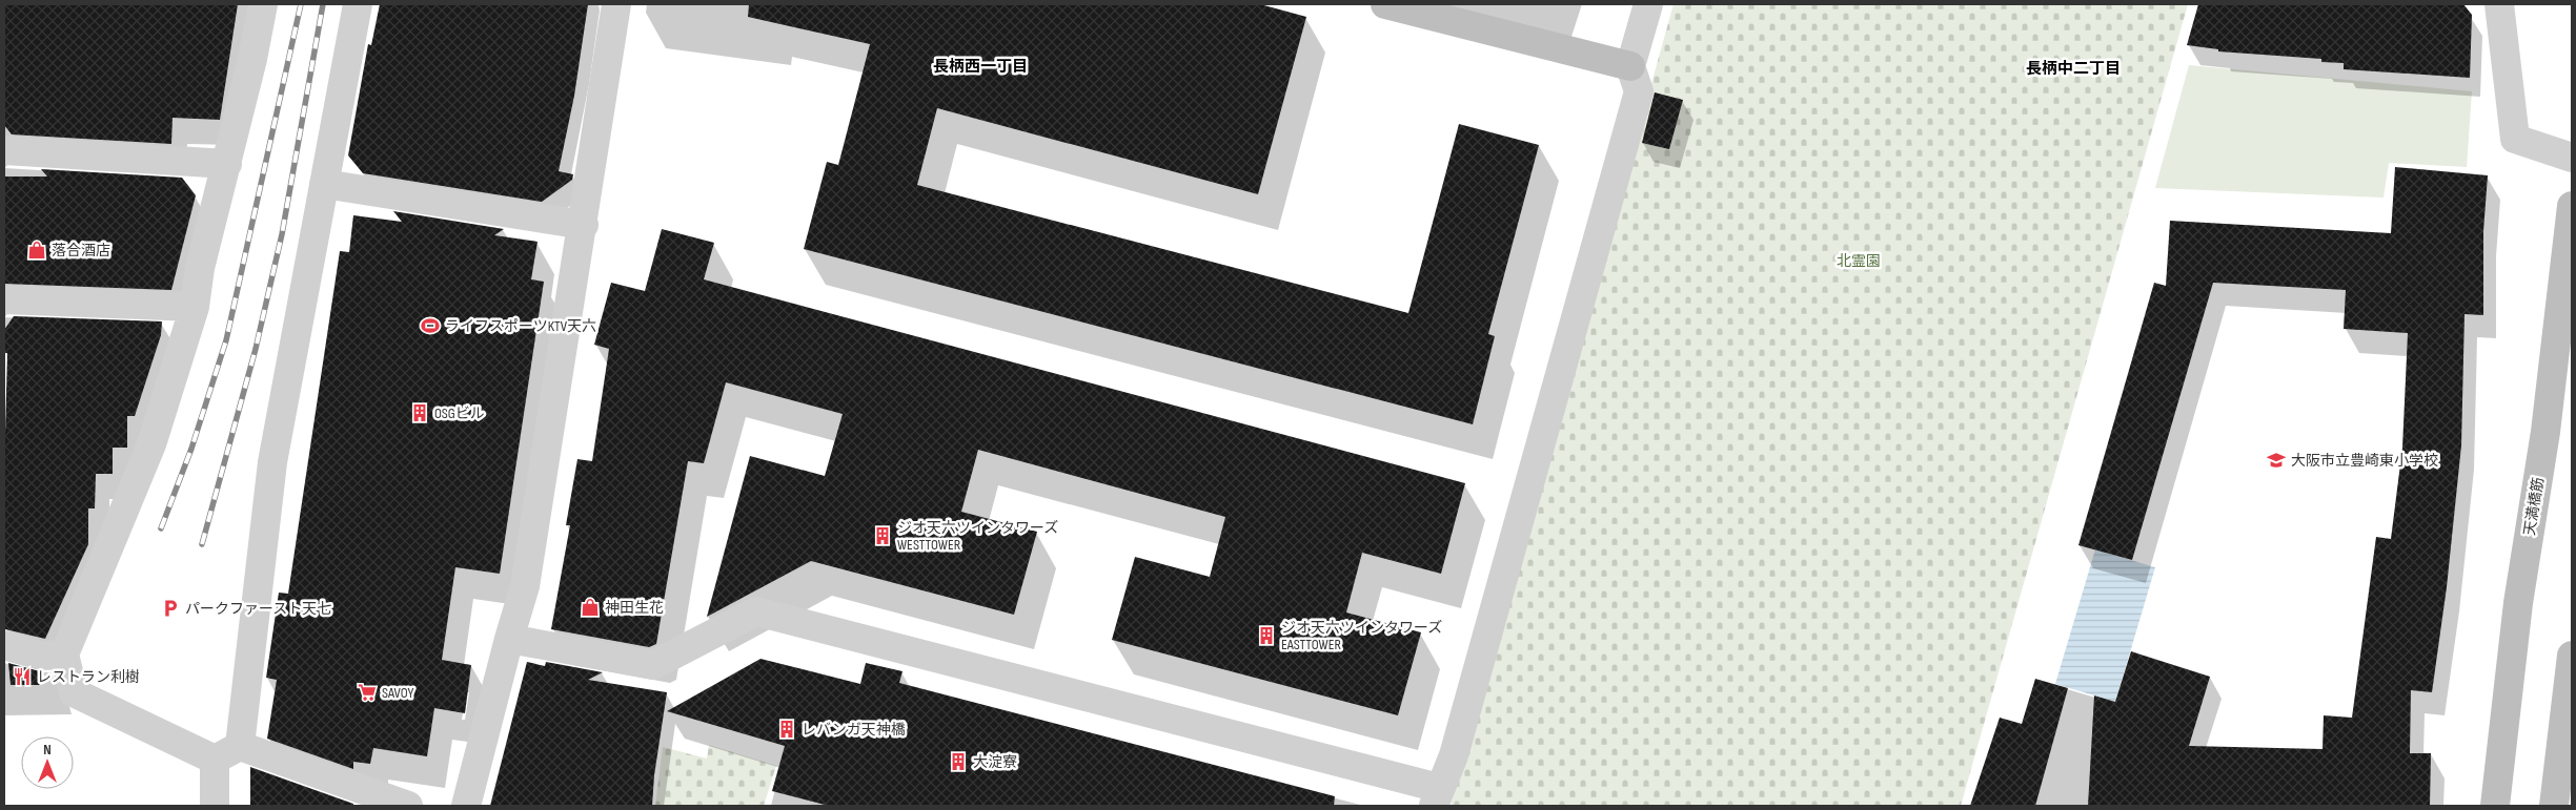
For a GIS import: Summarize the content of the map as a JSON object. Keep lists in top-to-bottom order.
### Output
{
  "streets": {
    "street": ["天満橋筋"]
  },
  "districts": ["長柄西一丁目", "長柄中二丁目"],
  "parks": ["北霊園"],
  "places": {
    "shop": ["落合酒店", "神田生花"],
    "sports": ["ライフスポーツKTV天六"],
    "building": [
      "OSGビル",
      "ジオ天六ツインタワーズ WESTTOWER",
      "ジオ天六ツインタワーズ EASTTOWER",
      "レバンガ天神橋",
      "大淀寮"
    ],
    "school or university": ["大阪市立豊崎東小学校"],
    "parking": ["パークファースト天七"],
    "restaurant": ["レストラン利樹"],
    "supermarket": ["SAVOY"]
  },
  "north": "top"
}
